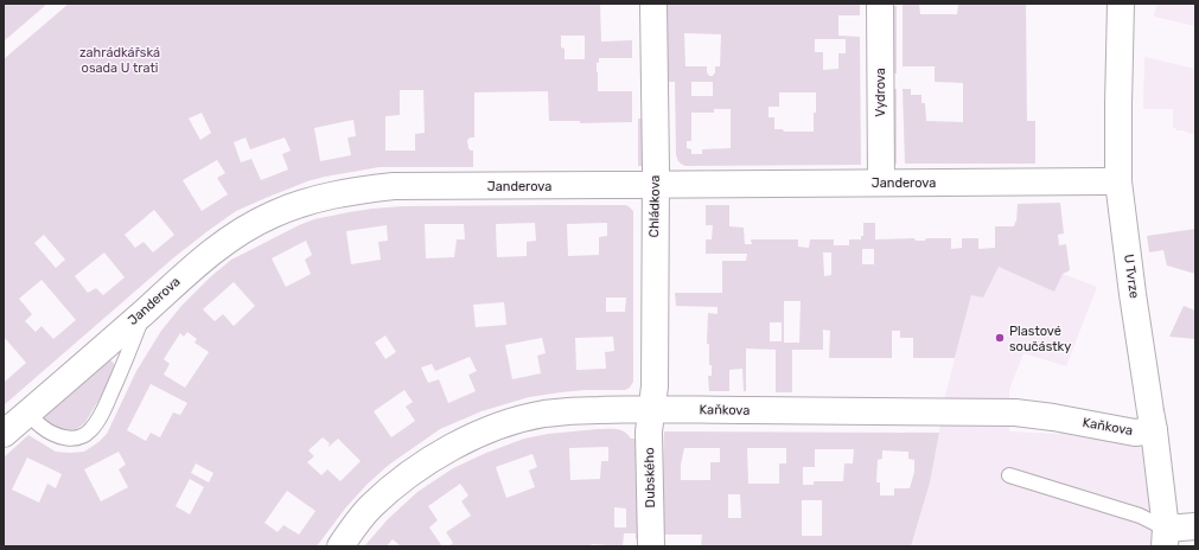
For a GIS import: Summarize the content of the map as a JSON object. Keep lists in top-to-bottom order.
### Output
{
  "streets": {
    "street": [
      "Vydrova",
      "Janderova",
      "Chládkova",
      "U Tvrze",
      "Kaňkova",
      "Dubského"
    ]
  },
  "crossings": [
    ["Vydrova", "Janderova"],
    ["Janderova", "Chládkova"],
    ["Janderova", "U Tvrze"],
    ["Chládkova", "Kaňkova"],
    ["Chládkova", "Dubského"],
    ["U Tvrze", "Kaňkova"],
    ["Kaňkova", "Dubského"]
  ],
  "parks": ["zahrádkářská osada U trati"],
  "places": ["Plastové součástky"]
}
